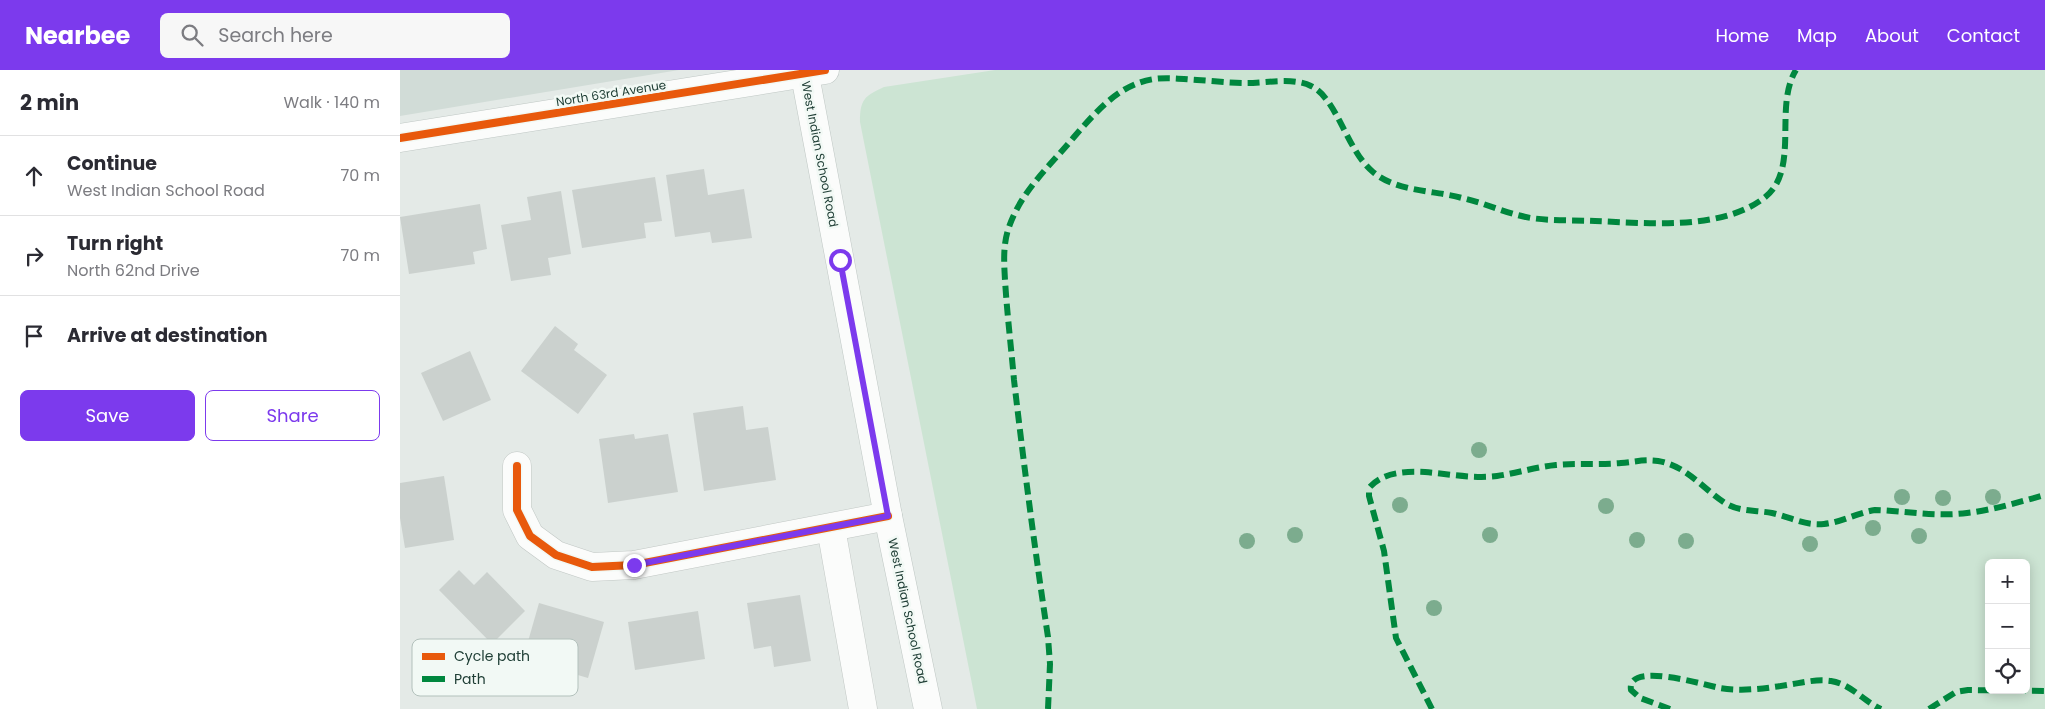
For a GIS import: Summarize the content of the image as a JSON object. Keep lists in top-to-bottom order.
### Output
{
  "streets": {
    "street": ["North 63rd Avenue", "West Indian School Road"]
  },
  "crossings": [
    ["North 63rd Avenue", "West Indian School Road"]
  ],
  "legend": ["Cycle path", "Path"],
  "page": {
    "header": "Nearbee",
    "search": "Search here",
    "nav": [
      "Home",
      "Map",
      "About",
      "Contact"
    ],
    "heading": ["2 min", "Walk · 140 m"],
    "list": [
      ["Continue", "West Indian School Road", "70 m"],
      ["Turn right", "North 62nd Drive", "70 m"],
      "Arrive at destination"
    ],
    "buttons": ["Save", "Share"],
    "map_buttons": ["+", "−"]
  }
}
